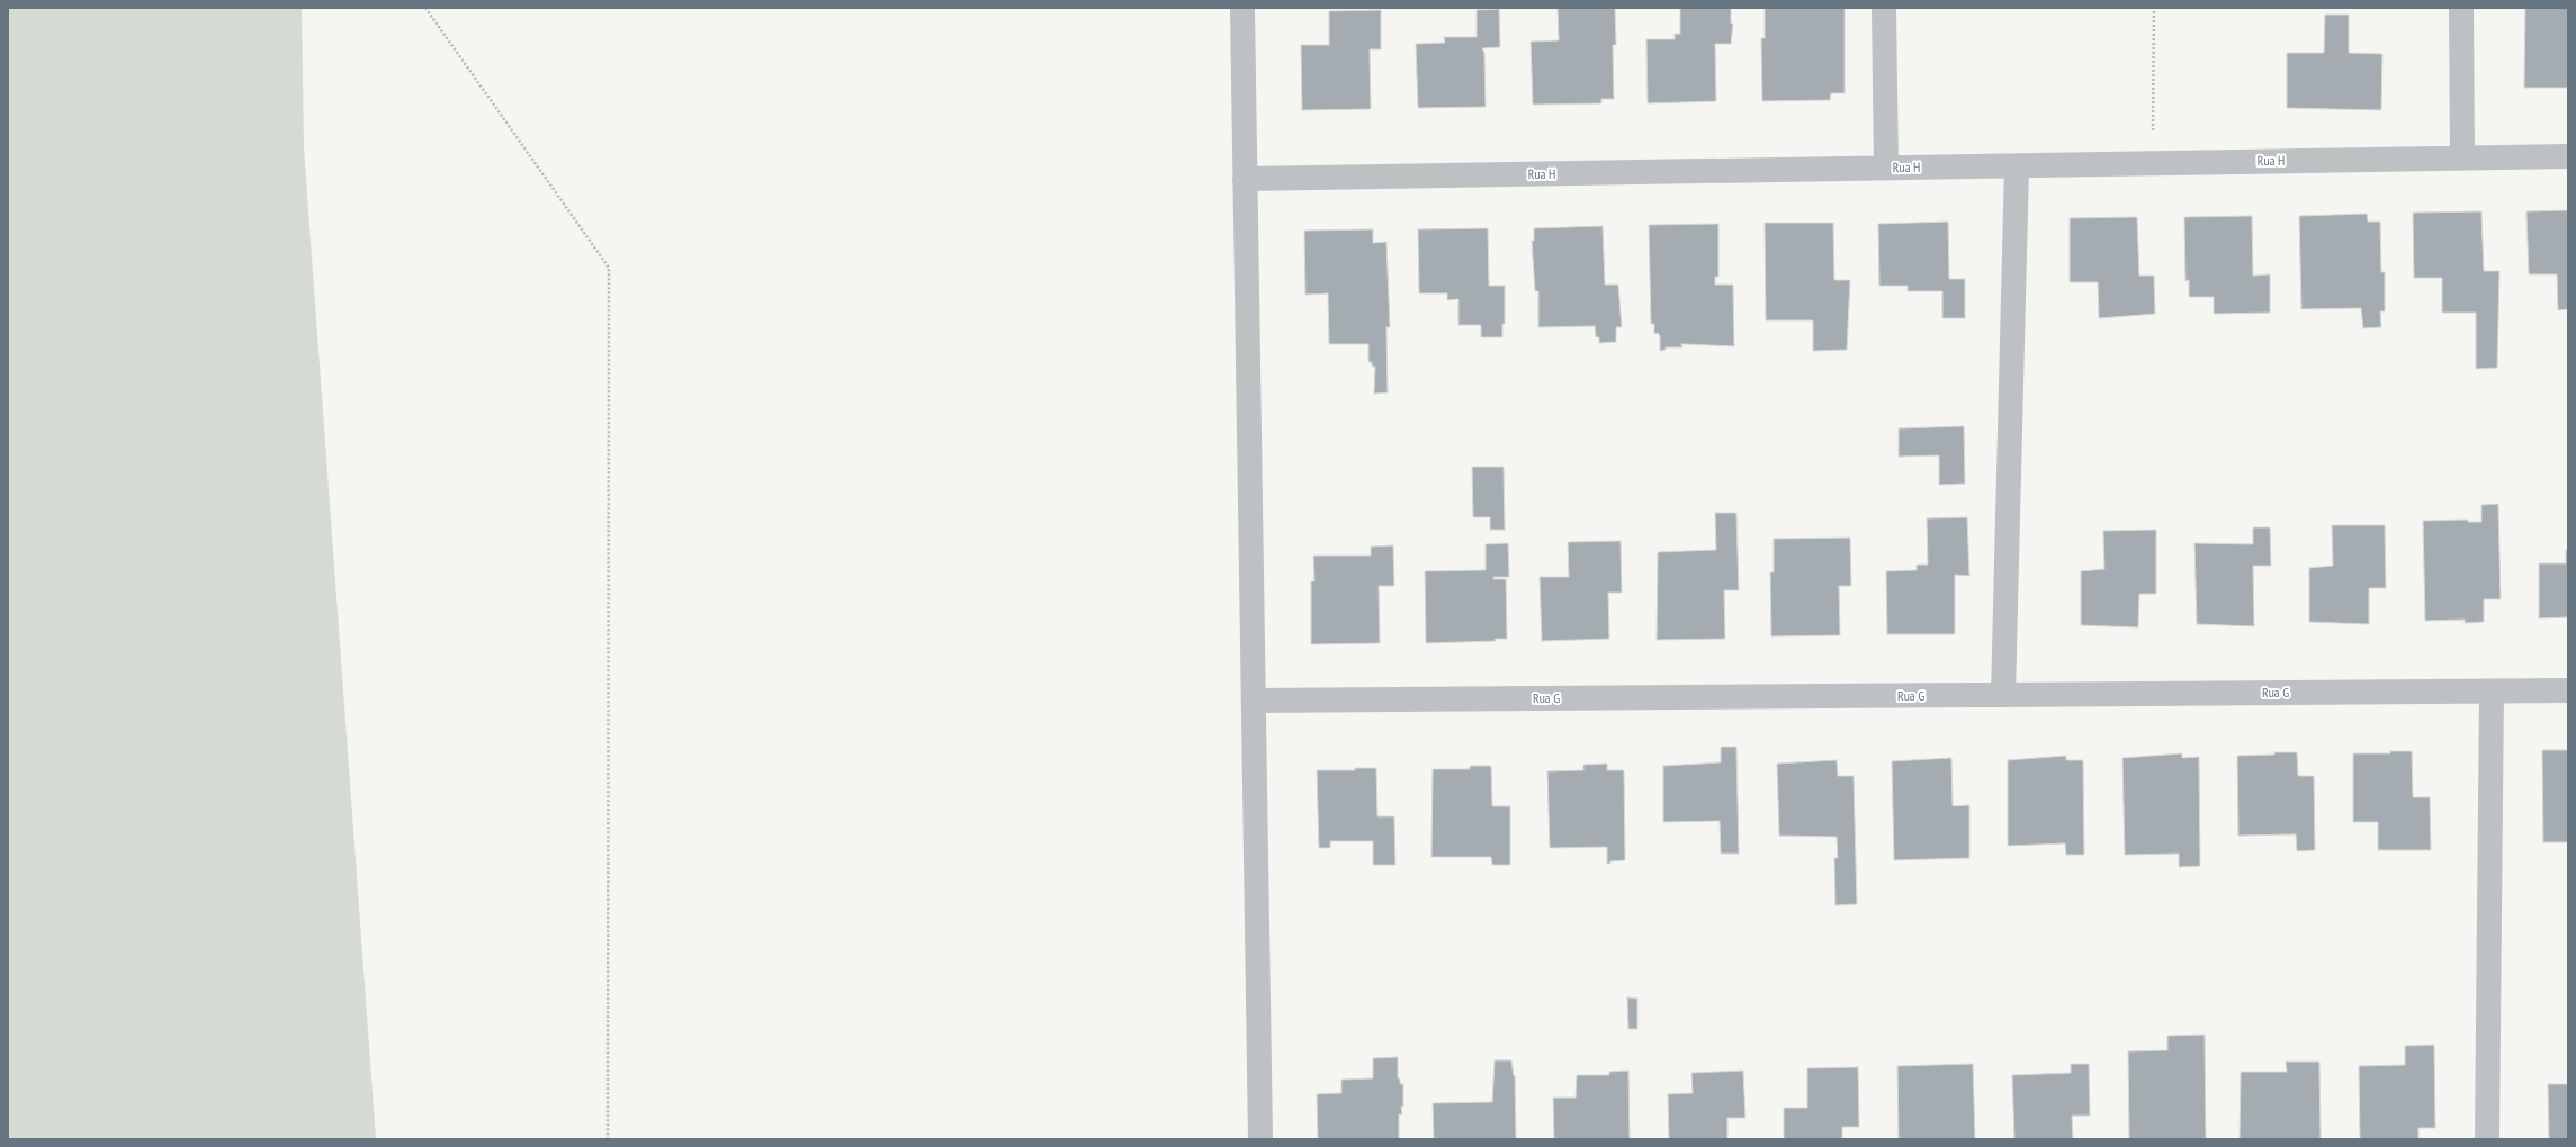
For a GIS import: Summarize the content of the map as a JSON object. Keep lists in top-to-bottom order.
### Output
{
  "streets": {
    "street": ["Rua H", "Rua G"]
  }
}
